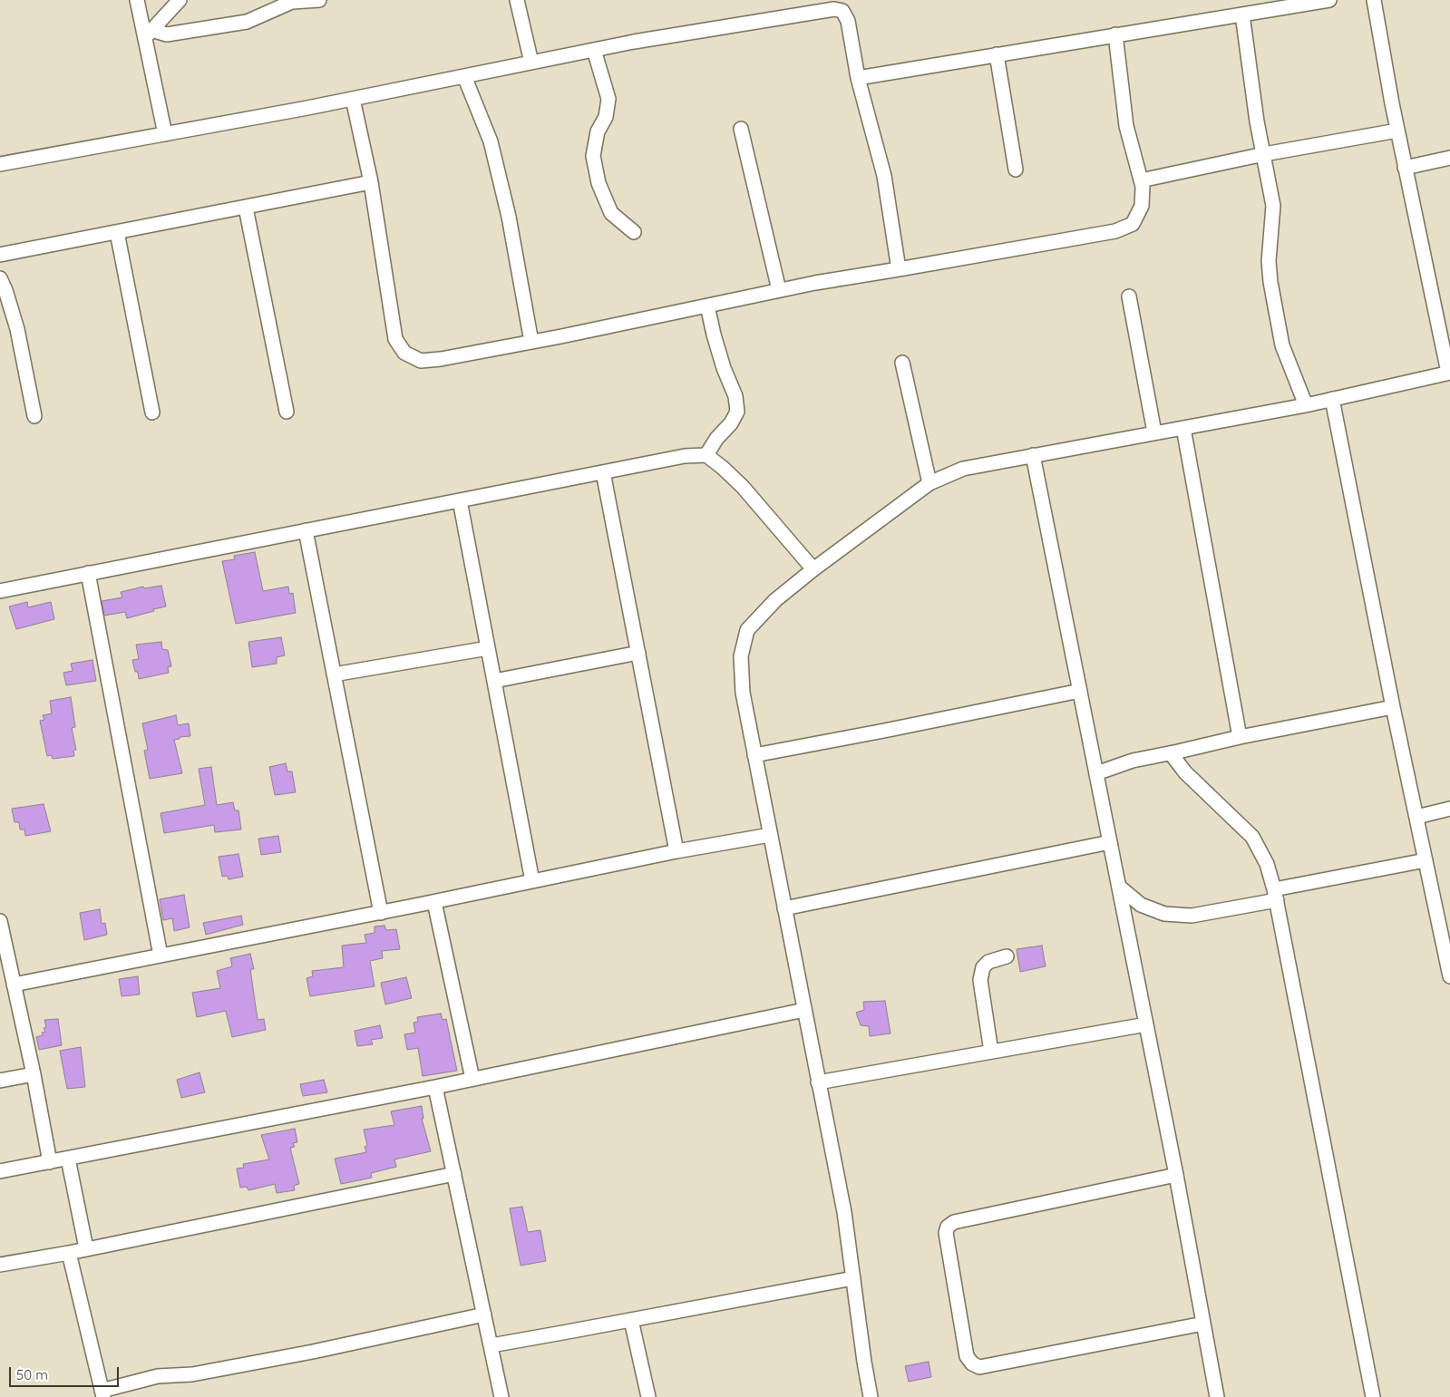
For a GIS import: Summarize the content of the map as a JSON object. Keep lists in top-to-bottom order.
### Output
{
  "scale_bar": "50 m"
}
